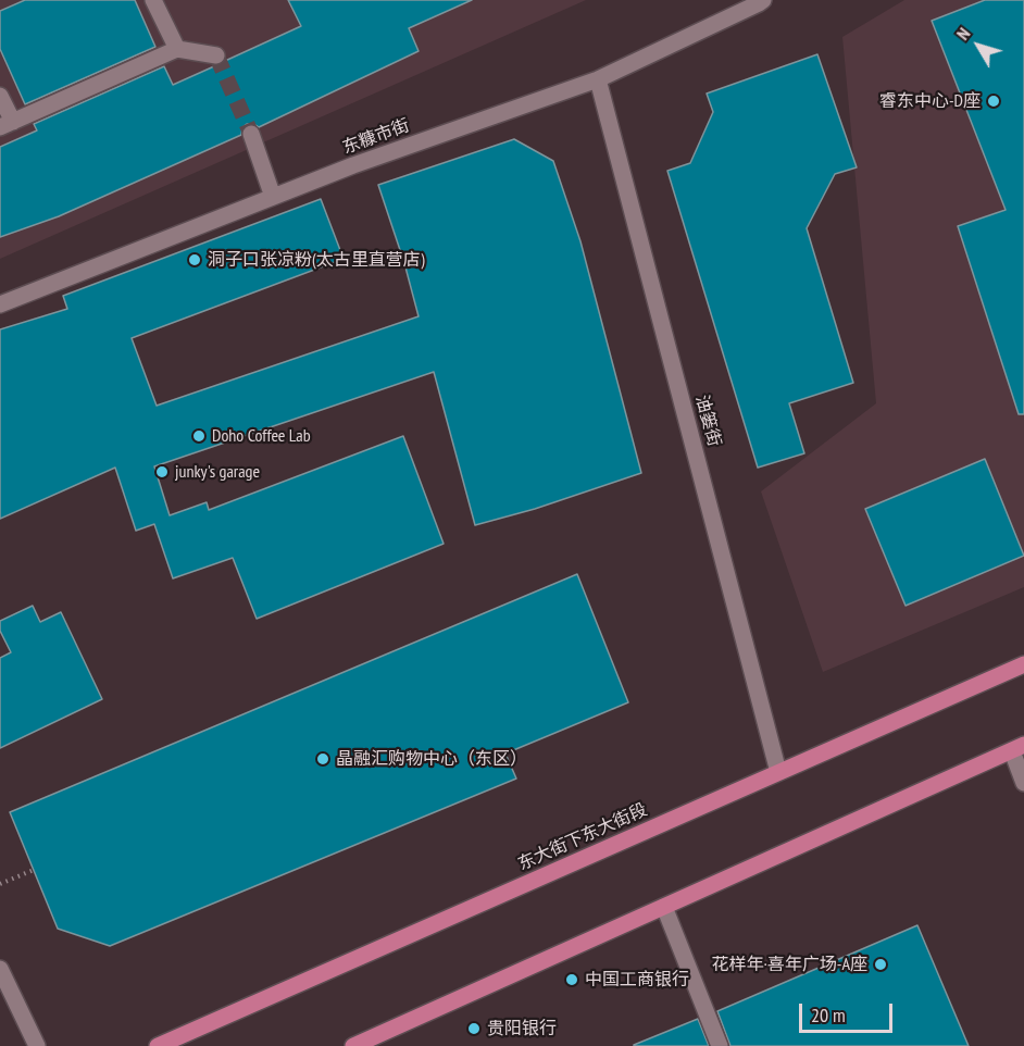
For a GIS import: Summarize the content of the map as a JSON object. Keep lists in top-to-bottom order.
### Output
{
  "streets": {
    "main road": ["东大街下东大街段"],
    "street": ["东糠市街", "油篓街"]
  },
  "crossings": [
    ["东糠市街", "油篓街"],
    ["油篓街", "东大街下东大街段"]
  ],
  "places": [
    "睿东中心-D座",
    "洞子口张凉粉(太古里直营店)",
    "Doho Coffee Lab",
    "junky's garage",
    "晶融汇购物中心（东区）",
    "花样年·喜年广场-A座",
    "中国工商银行",
    "贵阳银行"
  ],
  "scale_bar": "20 m",
  "north": "top left"
}
